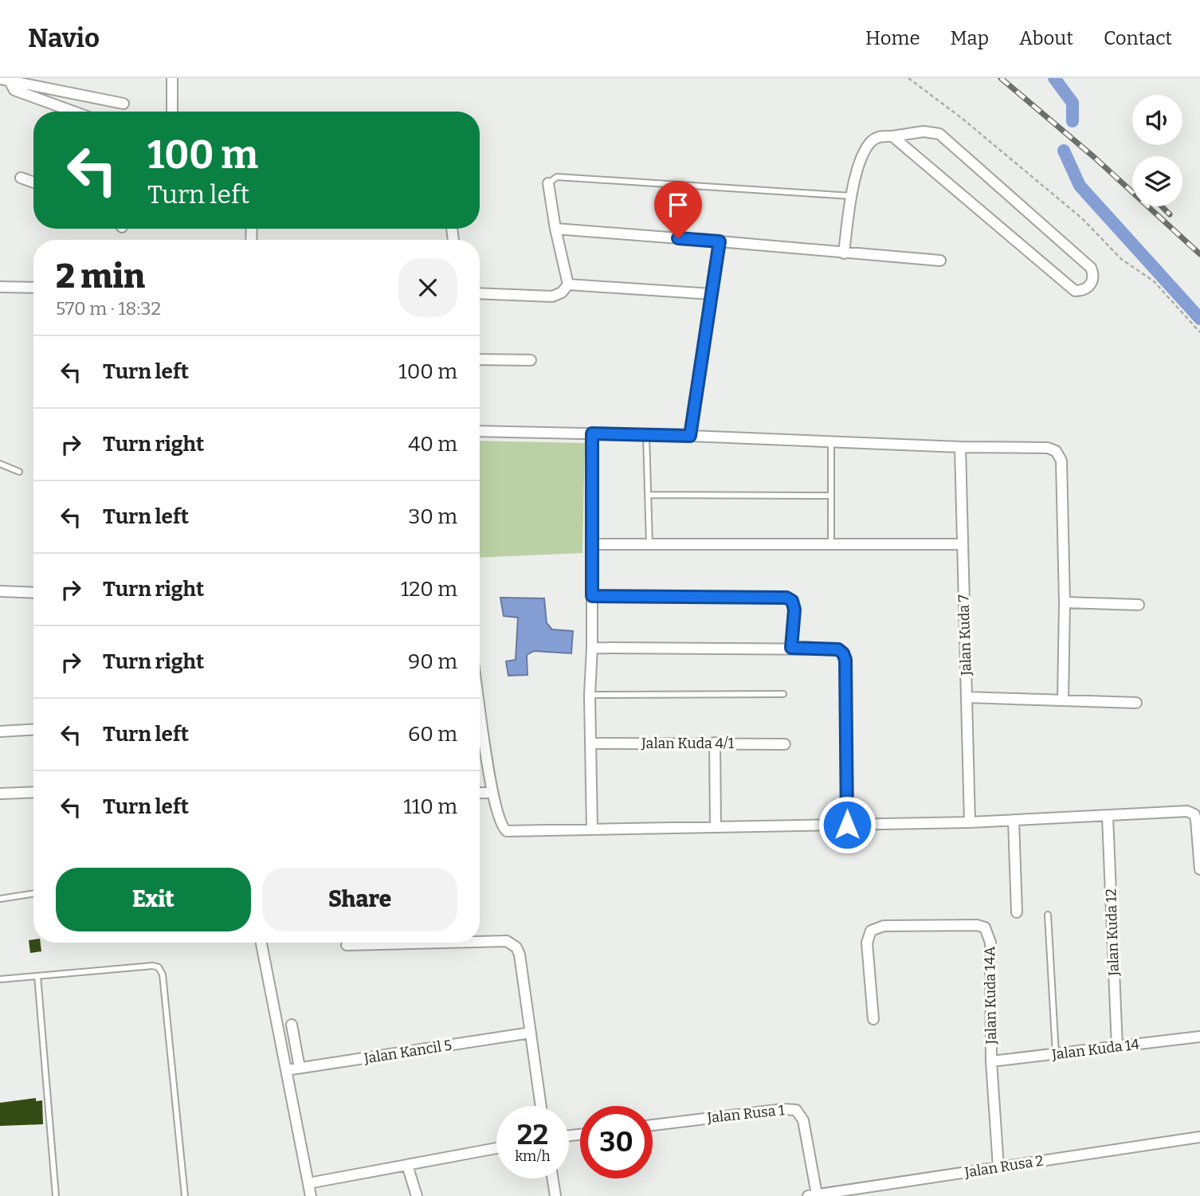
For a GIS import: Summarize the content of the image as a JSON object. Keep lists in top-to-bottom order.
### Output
{
  "streets": {
    "street": [
      "Jalan Kuda 7",
      "Jalan Kuda 4/1",
      "Jalan Kuda 12",
      "Jalan Kuda 14A",
      "Jalan Kuda 14",
      "Jalan Kancil 5",
      "Jalan Rusa 1",
      "Jalan Rusa 2"
    ]
  },
  "crossings": [
    ["Jalan Kuda 12", "Jalan Kuda 14"],
    ["Jalan Kuda 14A", "Jalan Kuda 14"],
    ["Jalan Kuda 14A", "Jalan Rusa 2"],
    ["Jalan Rusa 1", "Jalan Rusa 2"]
  ],
  "page": {
    "header": "Navio",
    "nav": [
      "Home",
      "Map",
      "About",
      "Contact"
    ],
    "turn": ["100 m", "Turn left"],
    "heading": ["2 min", "570 m · 18:32"],
    "list": [
      {
        "name": "Turn left",
        "value": "100 m"
      },
      {
        "name": "Turn right",
        "value": "40 m"
      },
      {
        "name": "Turn left",
        "value": "30 m"
      },
      {
        "name": "Turn right",
        "value": "120 m"
      },
      {
        "name": "Turn right",
        "value": "90 m"
      },
      {
        "name": "Turn left",
        "value": "60 m"
      },
      {
        "name": "Turn left",
        "value": "110 m"
      }
    ],
    "buttons": ["Exit", "Share"],
    "speed": "22 km/h",
    "limit": "30"
  }
}
